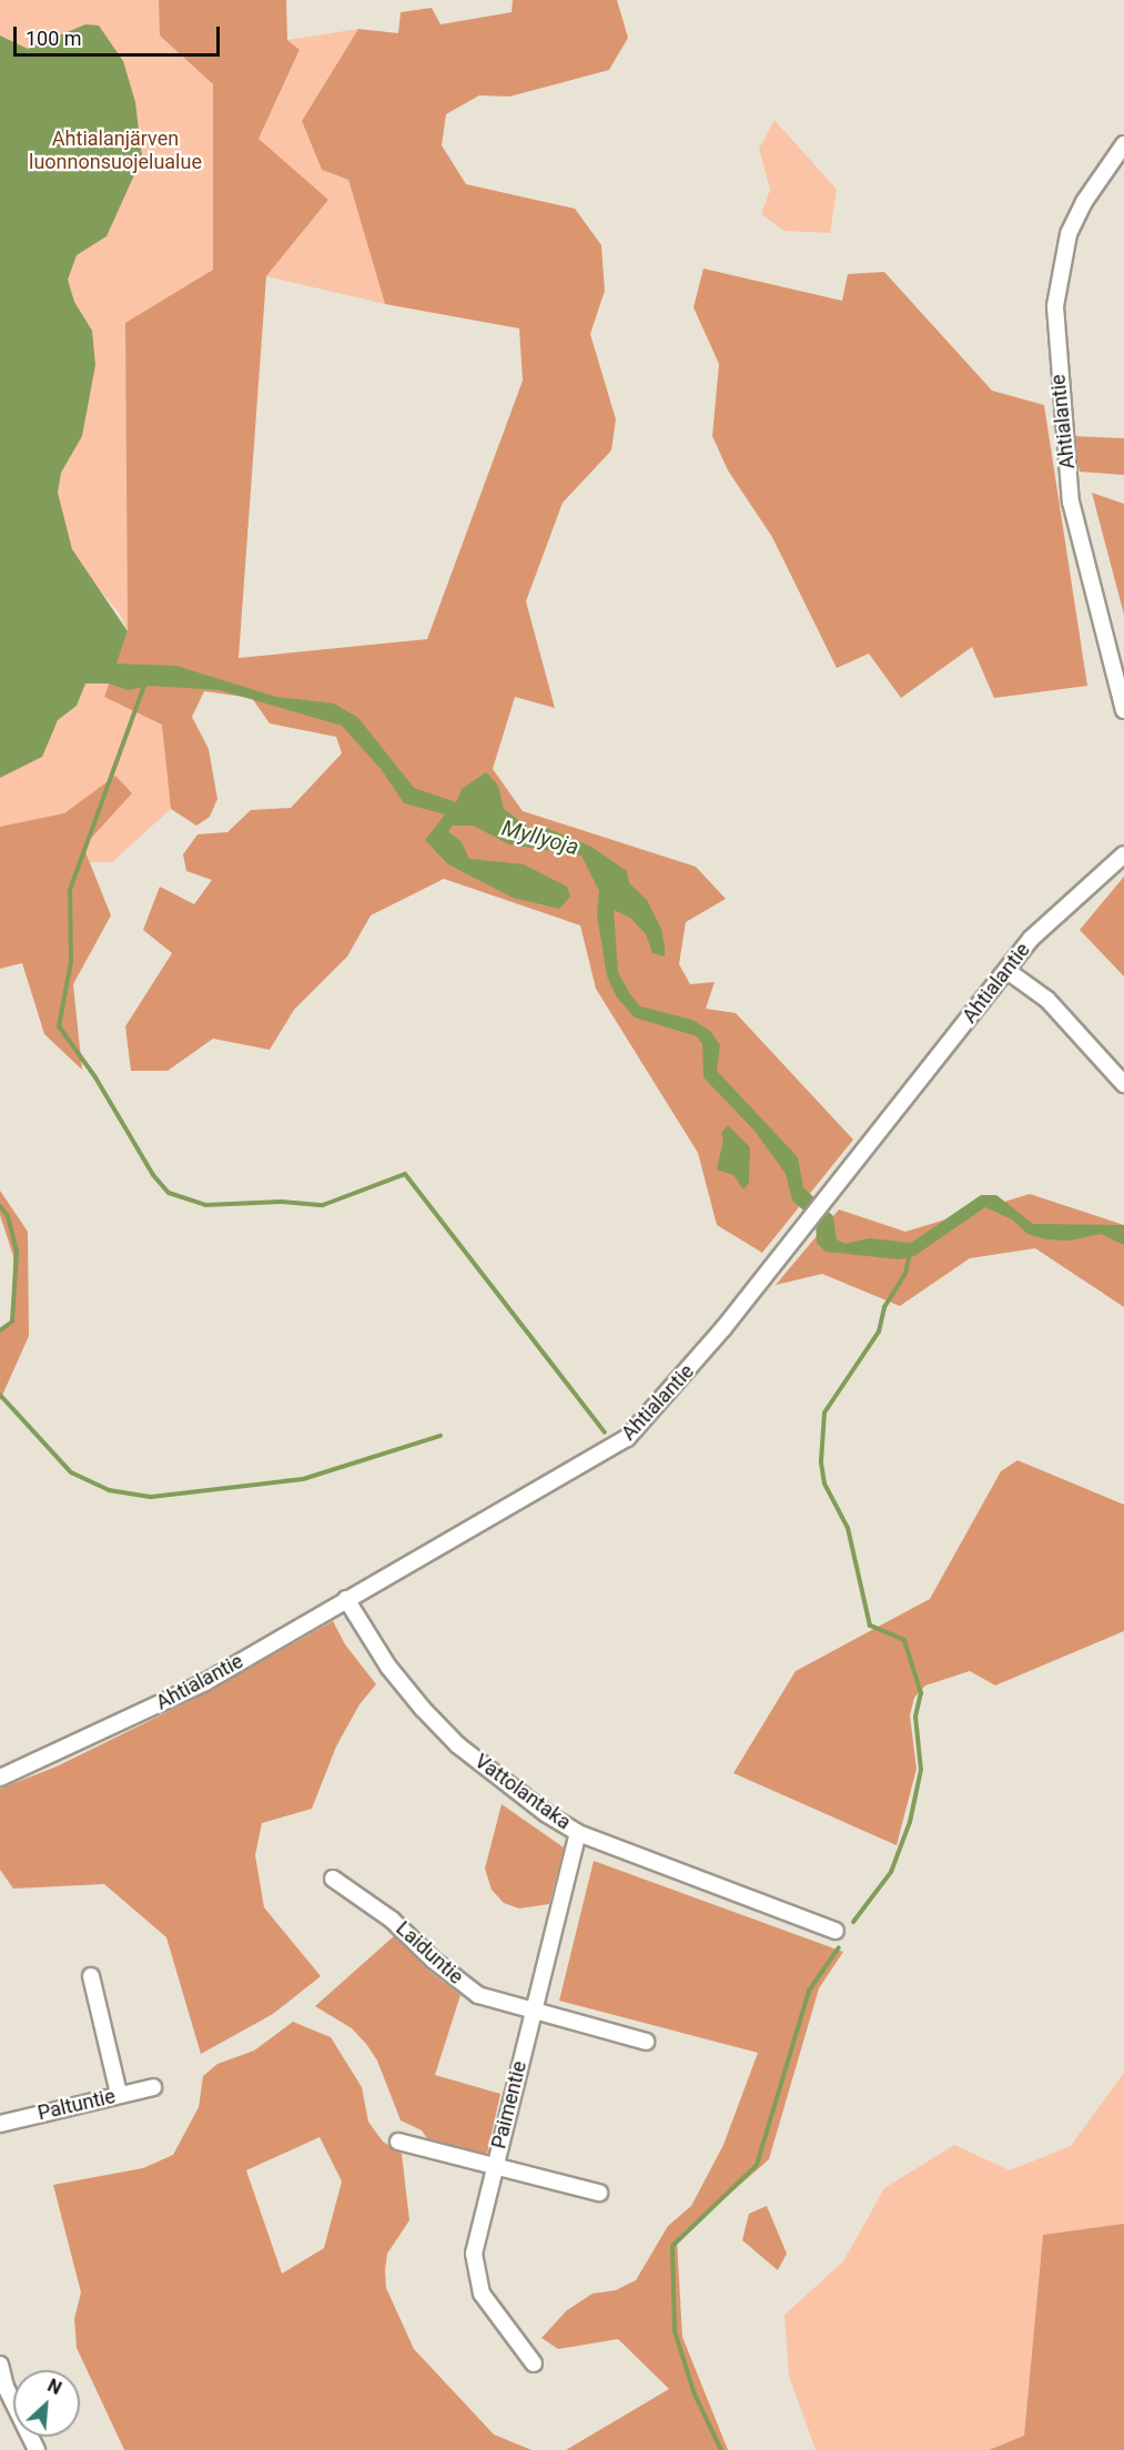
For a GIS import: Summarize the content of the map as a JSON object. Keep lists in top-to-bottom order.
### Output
{
  "streets": {
    "street": [
      "Ahtialantie",
      "Vattolantaka",
      "Laiduntie",
      "Paltuntie",
      "Paimentie"
    ]
  },
  "crossings": [
    ["Ahtialantie", "Vattolantaka"],
    ["Vattolantaka", "Paimentie"],
    ["Laiduntie", "Paimentie"]
  ],
  "water": ["Myllyoja"],
  "parks": ["Ahtialanjärven luonnonsuojelualue"],
  "scale_bar": "100 m",
  "north": "top right"
}
